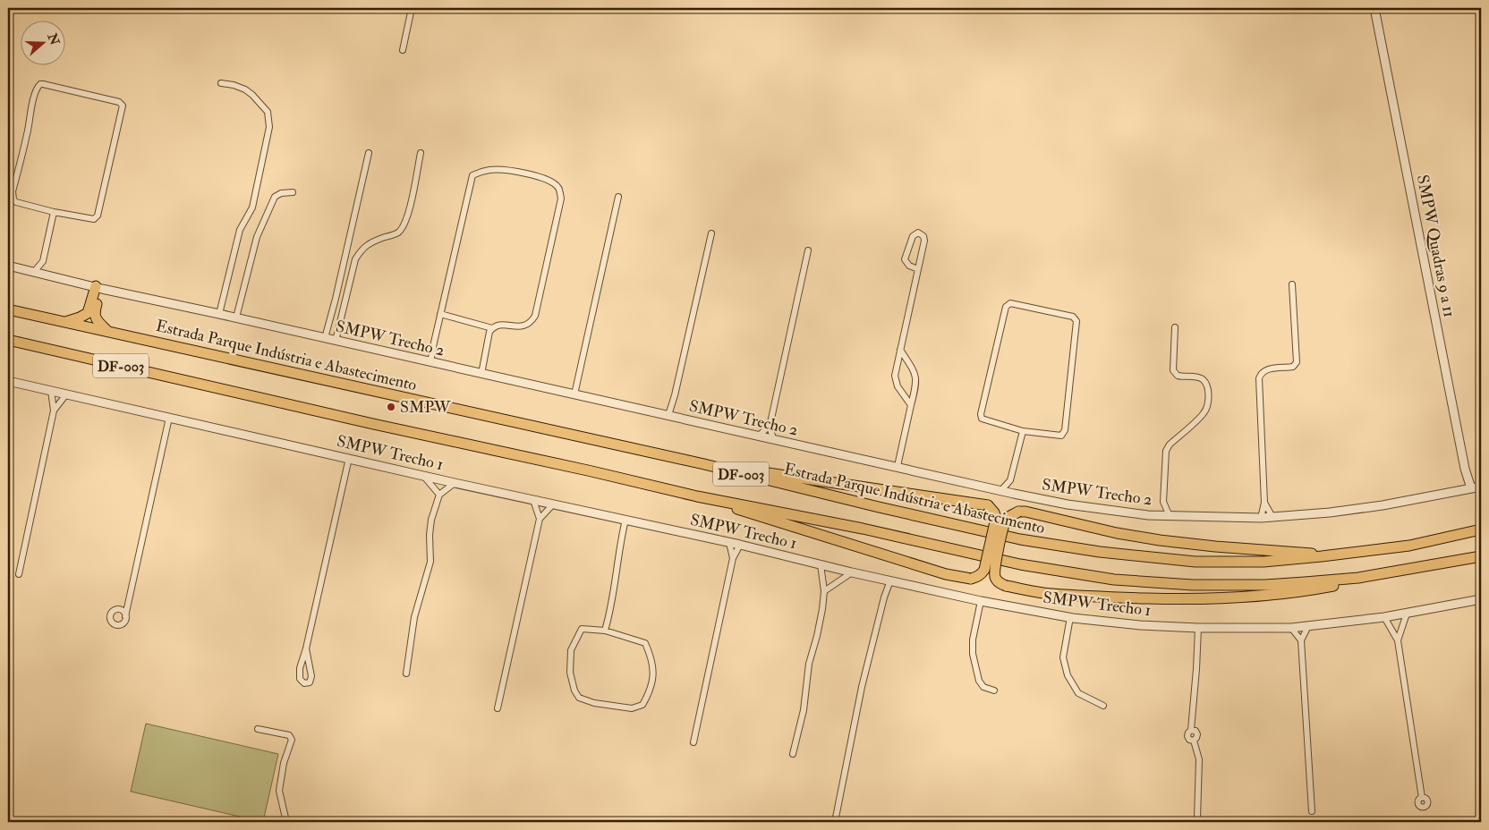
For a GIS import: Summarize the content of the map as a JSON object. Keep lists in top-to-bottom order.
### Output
{
  "streets": {
    "highway": ["Estrada Parque Indústria e Abastecimento", "DF-003"],
    "street": ["SMPW Quadras 9 a 11", "SMPW Trecho 2", "SMPW Trecho 1"]
  },
  "crossings": [
    ["SMPW Quadras 9 a 11", "SMPW Trecho 2"]
  ],
  "places": ["SMPW"],
  "north": "right"
}
